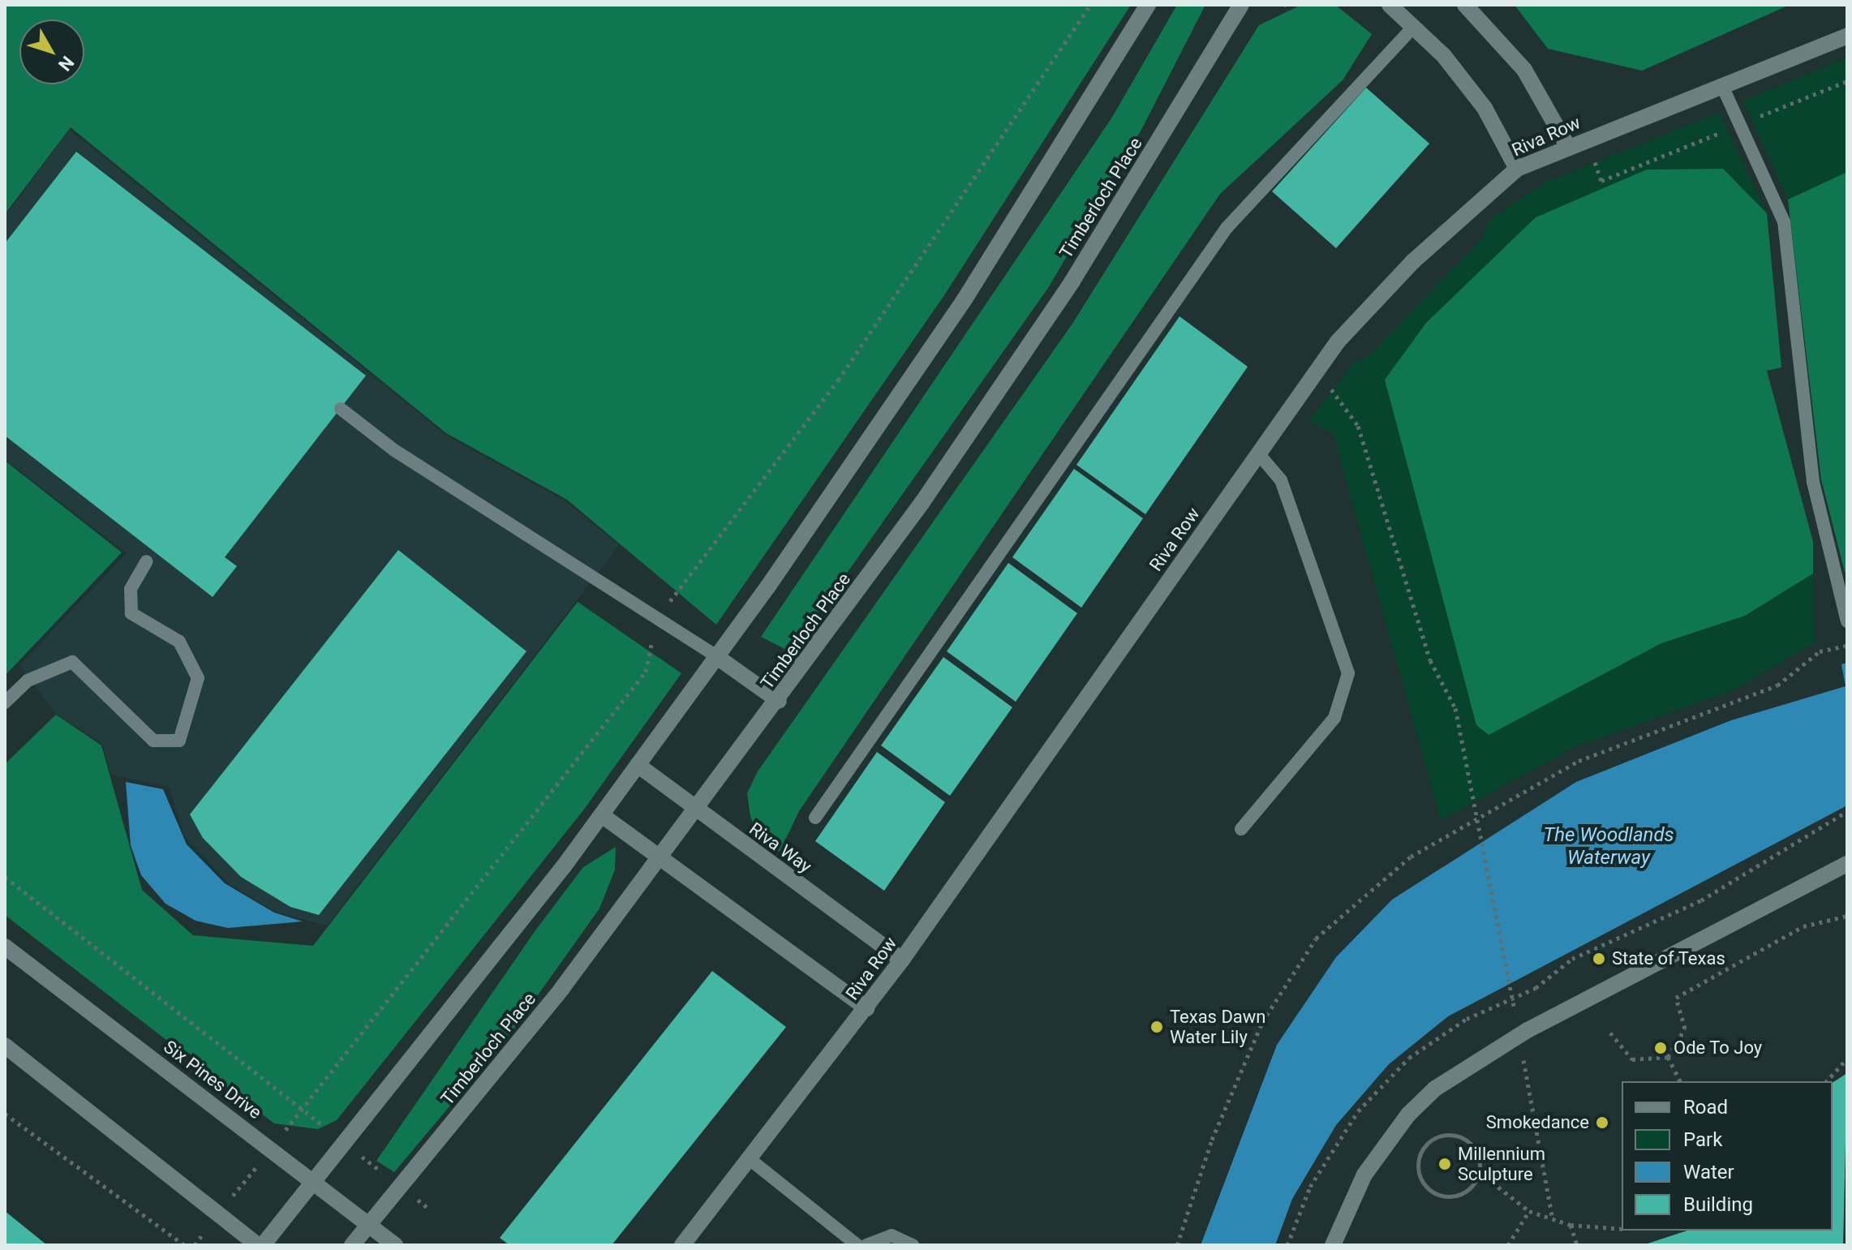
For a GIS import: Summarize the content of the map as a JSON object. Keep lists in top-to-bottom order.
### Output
{
  "streets": {
    "street": [
      "Riva Row",
      "Timberloch Place",
      "Riva Way",
      "Six Pines Drive"
    ]
  },
  "crossings": [
    ["Riva Row", "Riva Way"],
    ["Timberloch Place", "Riva Way"],
    ["Timberloch Place", "Six Pines Drive"]
  ],
  "water": ["The Woodlands Waterway"],
  "places": [
    "State of Texas",
    "Texas Dawn Water Lily",
    "Ode To Joy",
    "Smokedance",
    "Millennium Sculpture"
  ],
  "legend": [
    "Road",
    "Park",
    "Water",
    "Building"
  ],
  "north": "bottom right"
}
